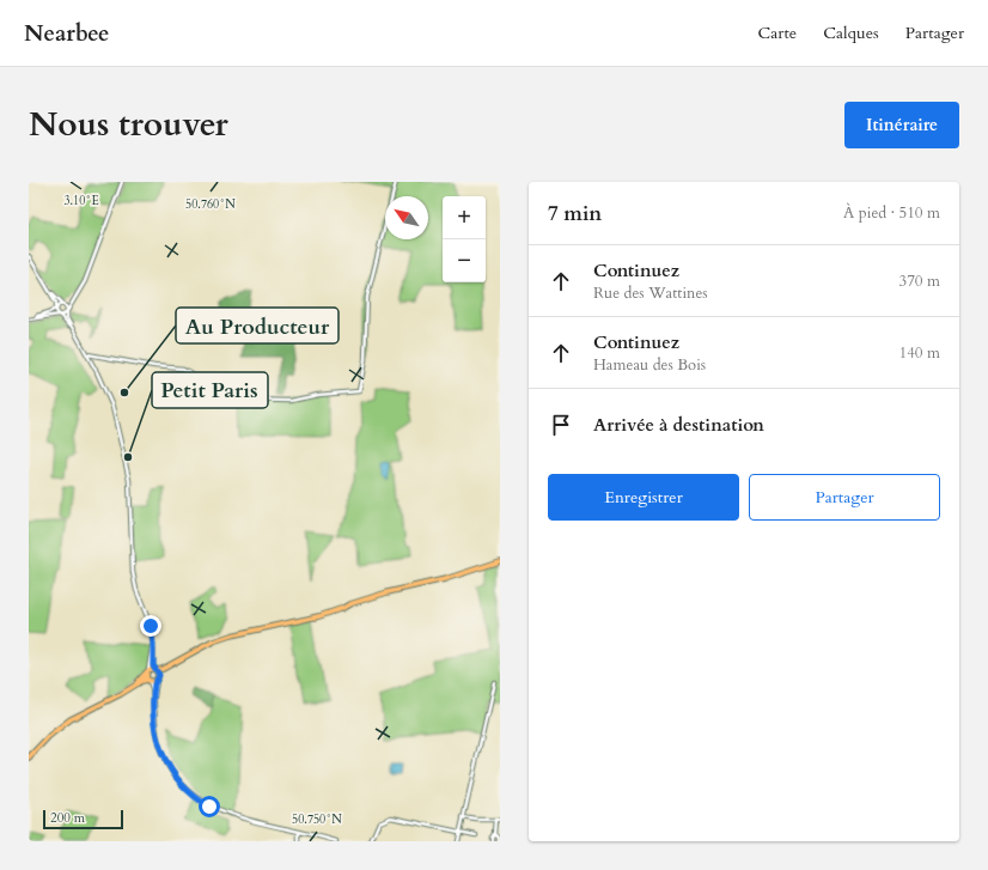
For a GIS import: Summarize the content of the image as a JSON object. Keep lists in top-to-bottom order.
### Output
{
  "places": ["Au Producteur", "Petit Paris"],
  "scale_bar": "200 m",
  "north": "top left",
  "page": {
    "header": "Nearbee",
    "nav": ["Carte", "Calques", "Partager"],
    "title": "Nous trouver",
    "buttons": [
      "Itinéraire",
      ["Enregistrer", "Partager"]
    ],
    "heading": ["7 min", "À pied · 510 m"],
    "map_buttons": ["+", "−"],
    "list": [
      ["Continuez", "Rue des Wattines", "370 m"],
      ["Continuez", "Hameau des Bois", "140 m"],
      "Arrivée à destination"
    ],
    "scale": "200 m"
  },
  "coordinates": ["3.10°E", "50.760°N", "50.750°N"]
}
